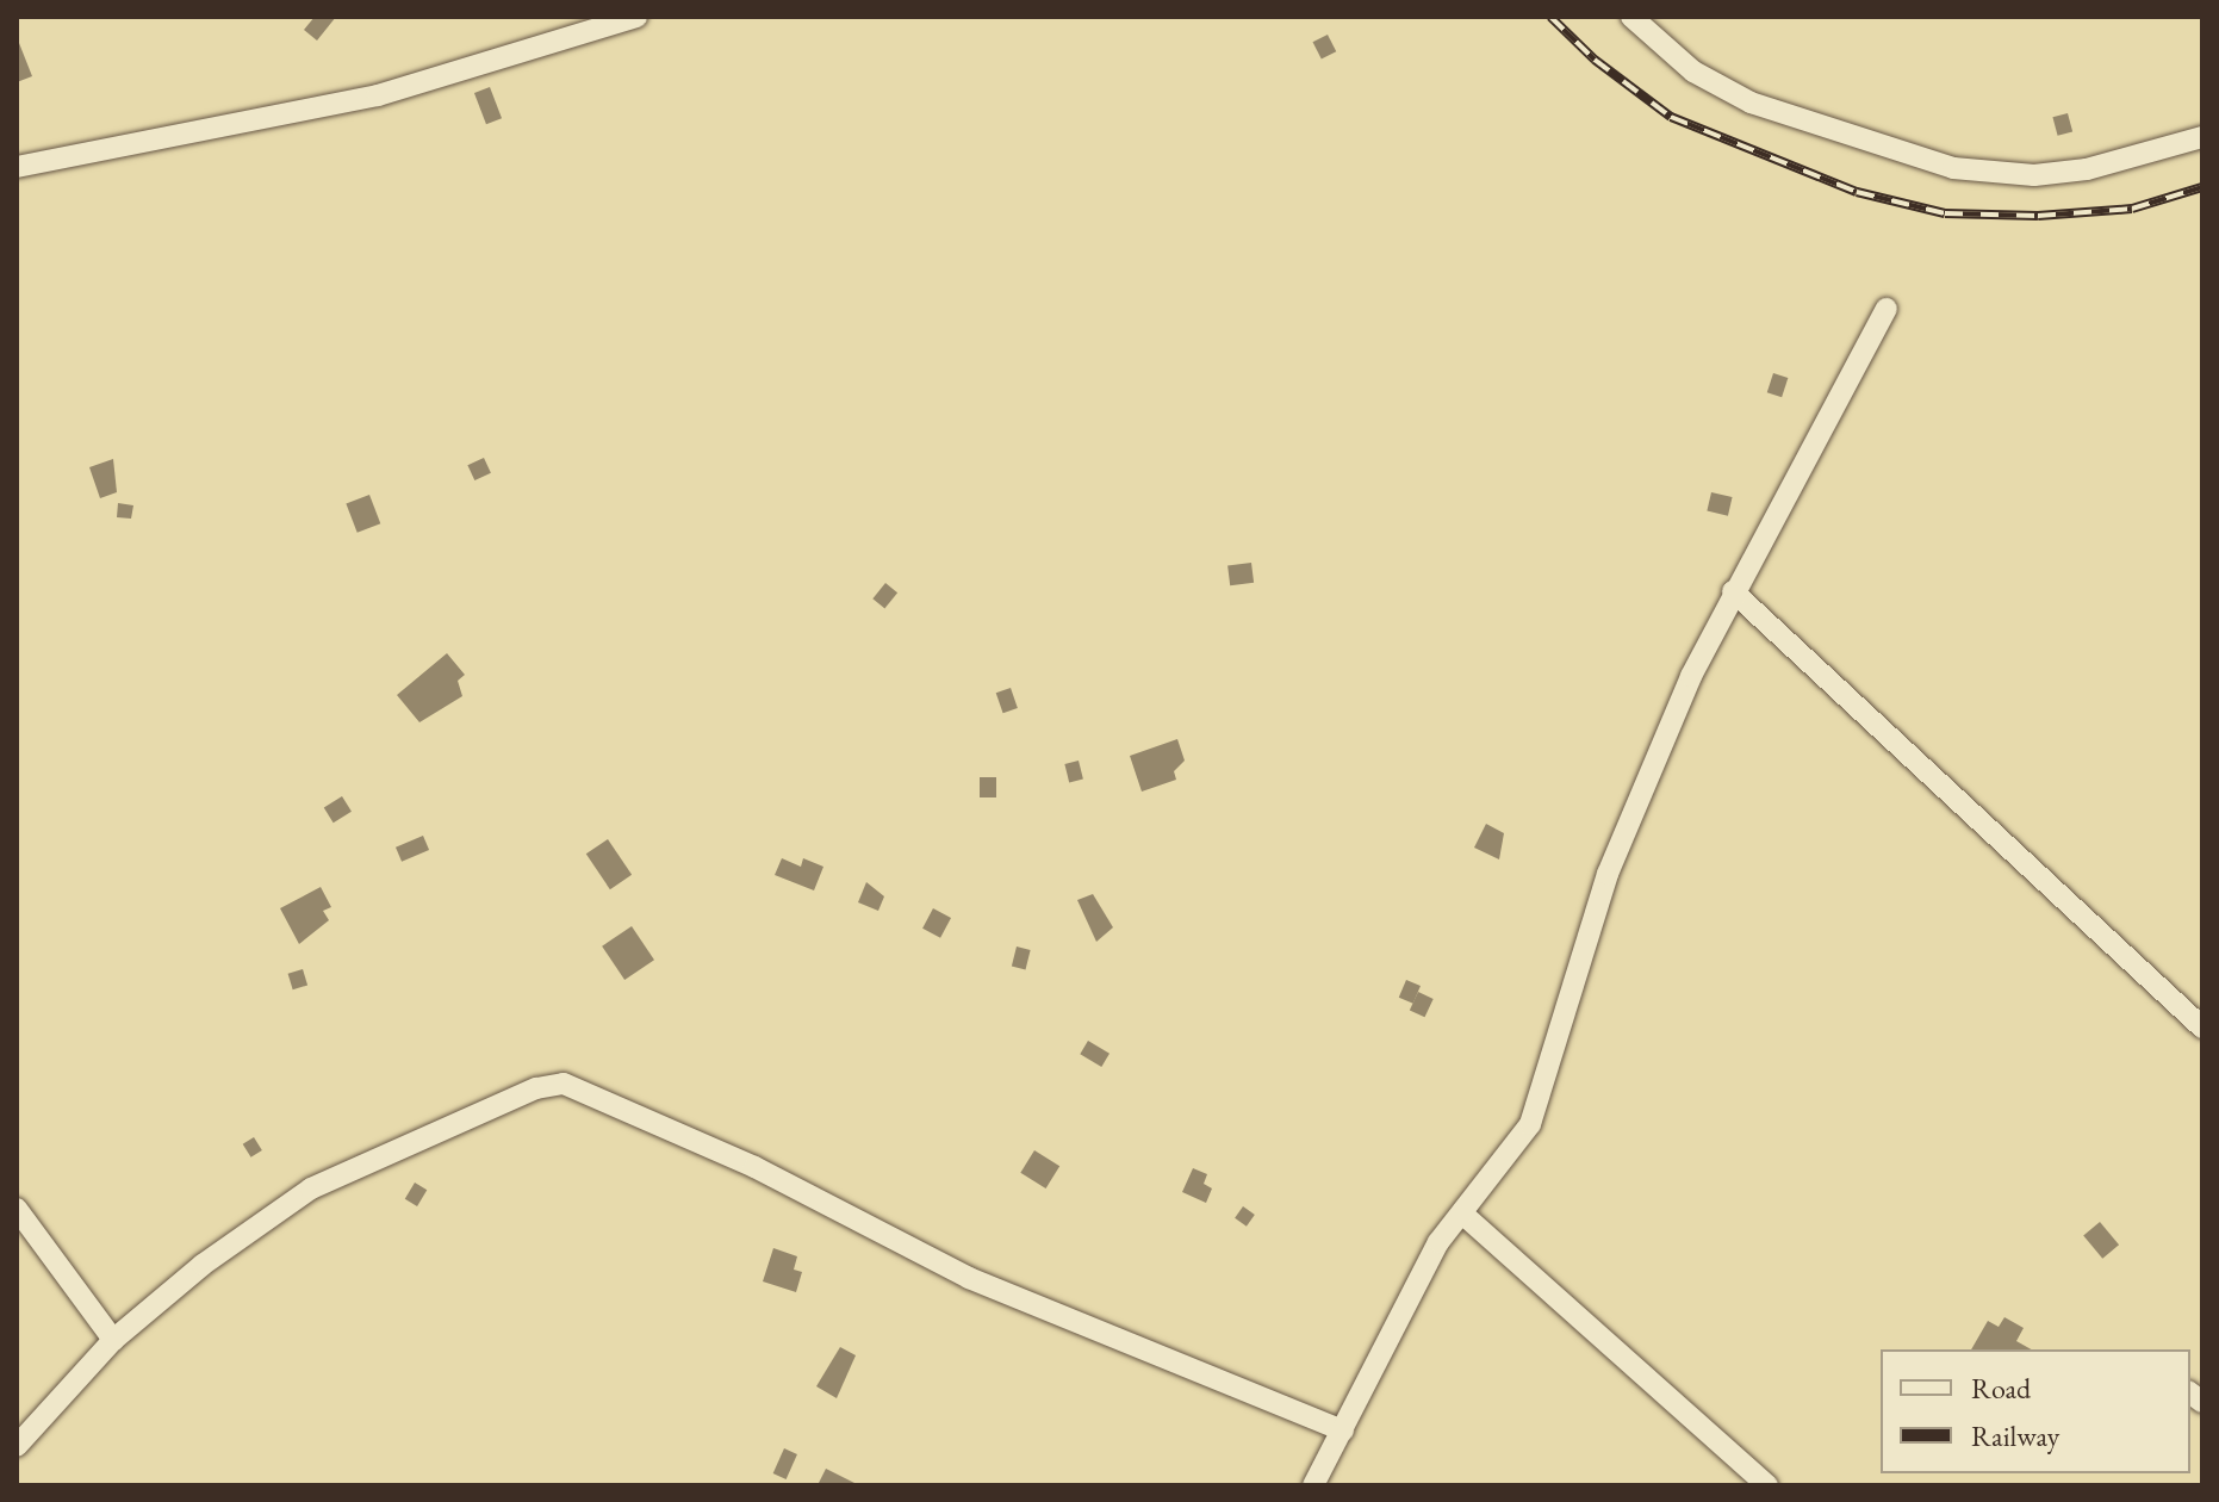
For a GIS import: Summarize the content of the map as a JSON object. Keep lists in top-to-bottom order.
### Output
{
  "legend": ["Road", "Railway"]
}
